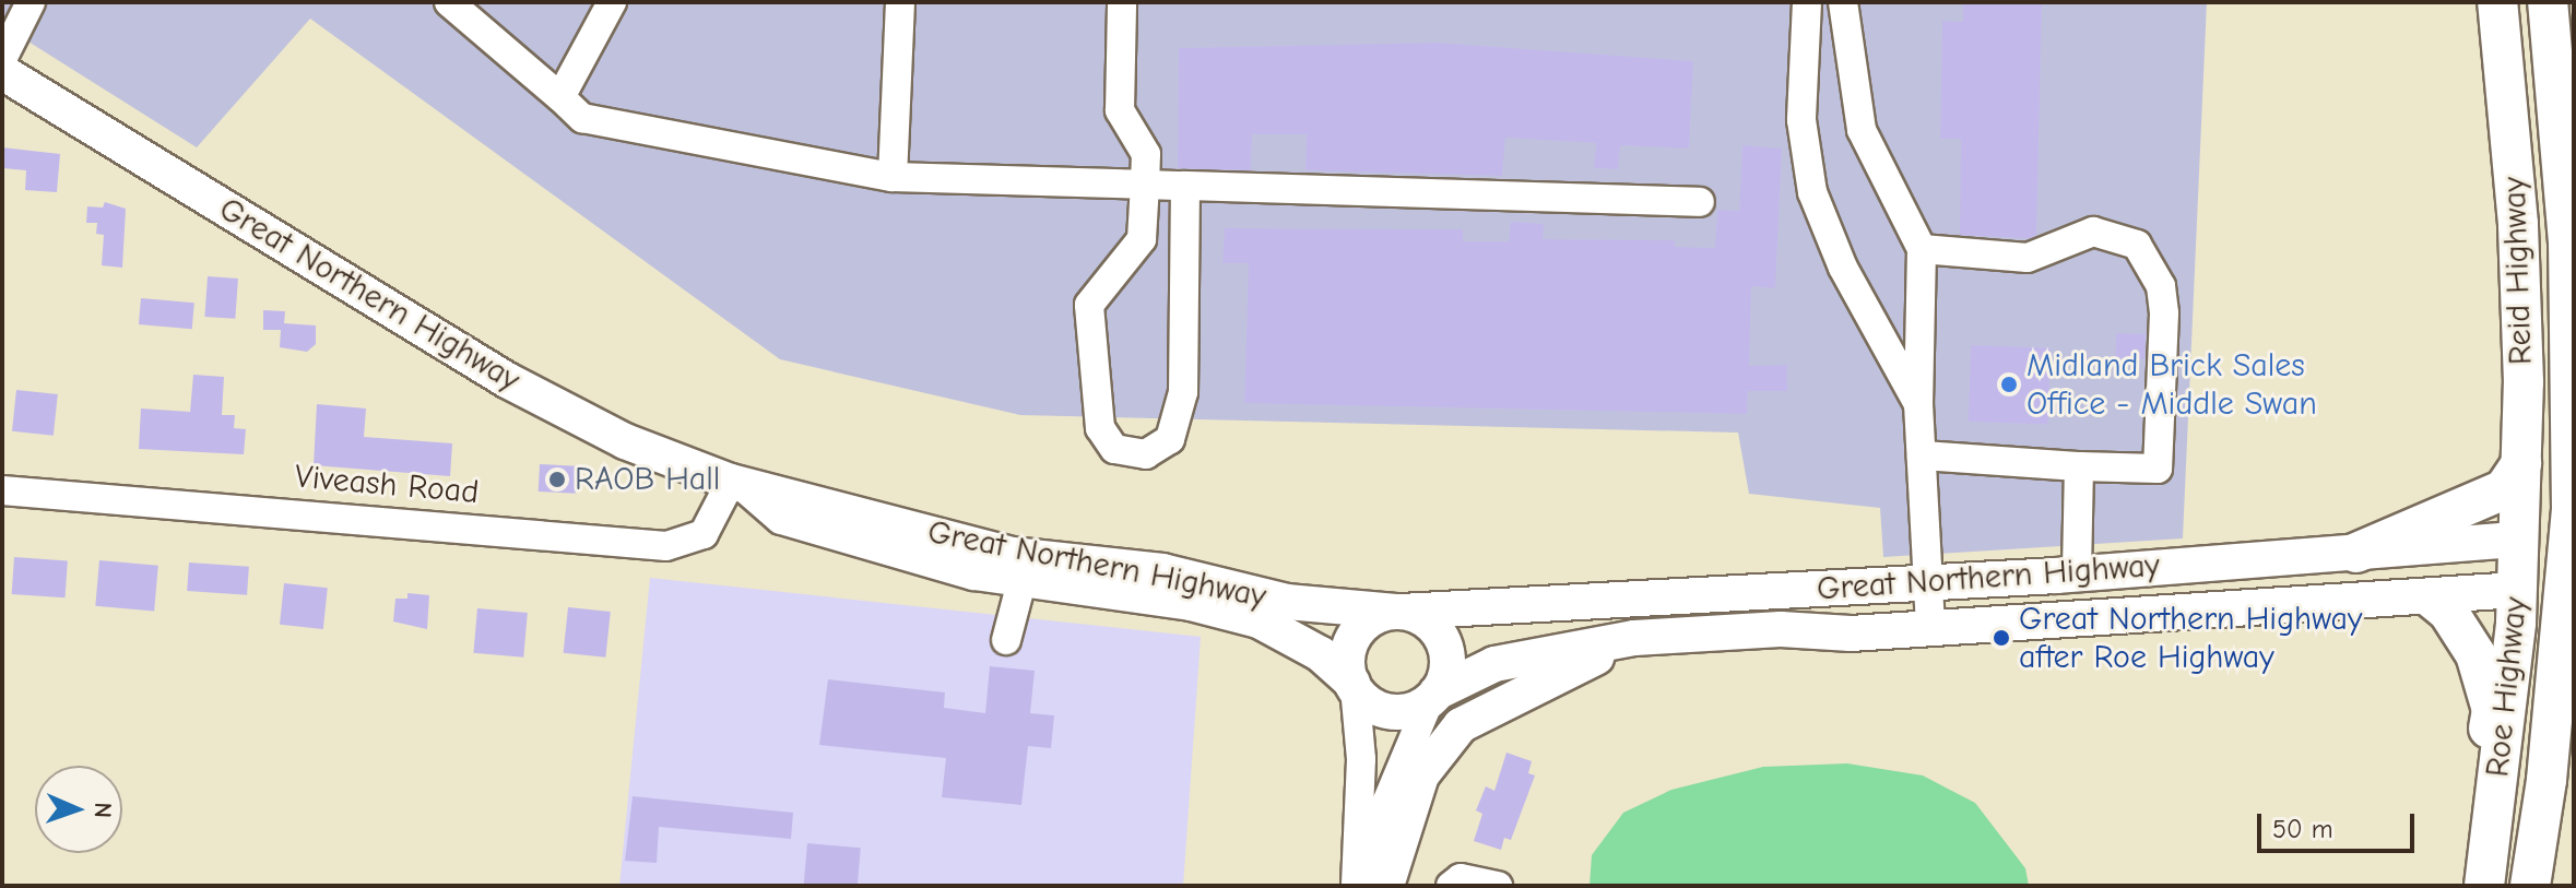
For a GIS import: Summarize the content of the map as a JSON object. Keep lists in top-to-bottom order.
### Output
{
  "streets": {
    "highway": ["Reid Highway", "Great Northern Highway", "Roe Highway"],
    "street": ["Viveash Road"]
  },
  "crossings": [
    ["Reid Highway", "Great Northern Highway"],
    ["Reid Highway", "Roe Highway"],
    ["Great Northern Highway", "Viveash Road"],
    ["Great Northern Highway", "Roe Highway"]
  ],
  "places": ["Midland Brick Sales Office - Middle Swan", "RAOB Hall", "Great Northern Highway after Roe Highway"],
  "scale_bar": "50 m",
  "north": "right"
}
